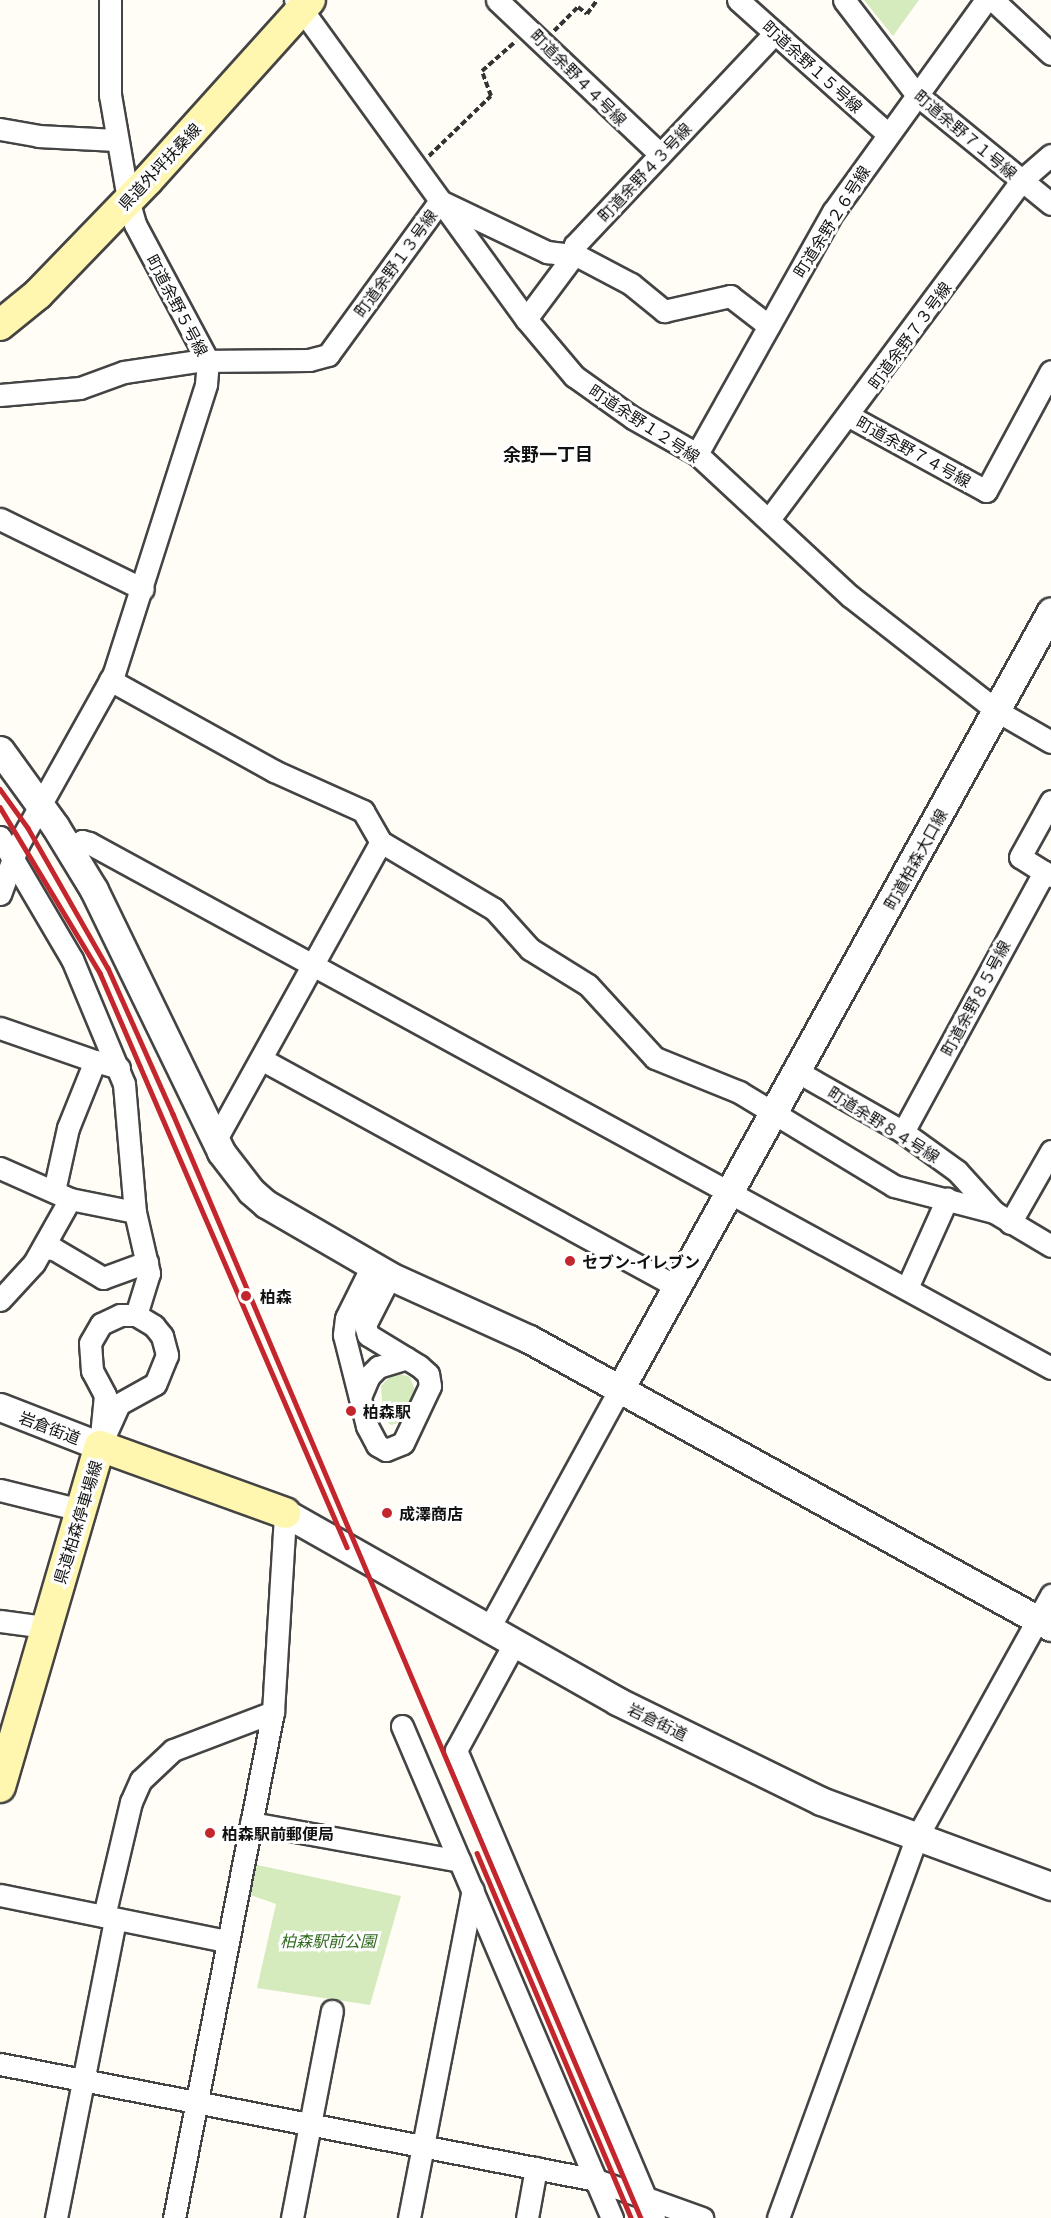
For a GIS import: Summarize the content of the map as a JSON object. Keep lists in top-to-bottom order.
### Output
{
  "streets": {
    "main road": ["県道外坪扶桑線", "県道柏森停車場線"],
    "street": [
      "町道余野１５号線",
      "町道余野４４号線",
      "町道余野７１号線",
      "町道余野４３号線",
      "町道余野２６号線",
      "町道余野１３号線",
      "町道余野５号線",
      "町道余野７３号線",
      "町道余野１２号線",
      "町道余野７４号線",
      "町道柏森大口線",
      "町道余野８５号線",
      "町道余野８４号線",
      "岩倉街道"
    ]
  },
  "crossings": [
    ["町道余野１５号線", "町道余野４３号線"],
    ["町道余野１５号線", "町道余野２６号線"],
    ["町道余野４４号線", "町道余野４３号線"],
    ["町道余野７１号線", "町道余野２６号線"],
    ["町道余野７１号線", "町道余野７３号線"],
    ["県道外坪扶桑線", "町道余野５号線"],
    ["県道外坪扶桑線", "町道余野１２号線"],
    ["町道余野４３号線", "町道余野１３号線"],
    ["町道余野４３号線", "町道余野１２号線"],
    ["町道余野２６号線", "町道余野１３号線"],
    ["町道余野２６号線", "町道余野１２号線"],
    ["町道余野１３号線", "町道余野５号線"],
    ["町道余野１３号線", "町道余野１２号線"],
    ["町道余野７３号線", "町道余野１２号線"],
    ["町道余野７３号線", "町道余野７４号線"],
    ["町道余野１２号線", "町道柏森大口線"],
    ["町道柏森大口線", "町道余野８４号線"],
    ["町道余野８５号線", "町道余野８４号線"],
    ["岩倉街道", "県道柏森停車場線"]
  ],
  "districts": ["余野一丁目"],
  "parks": ["柏森駅前公園"],
  "places": [
    "セブン-イレブン",
    "柏森",
    "柏森駅",
    "成澤商店",
    "柏森駅前郵便局"
  ]
}
